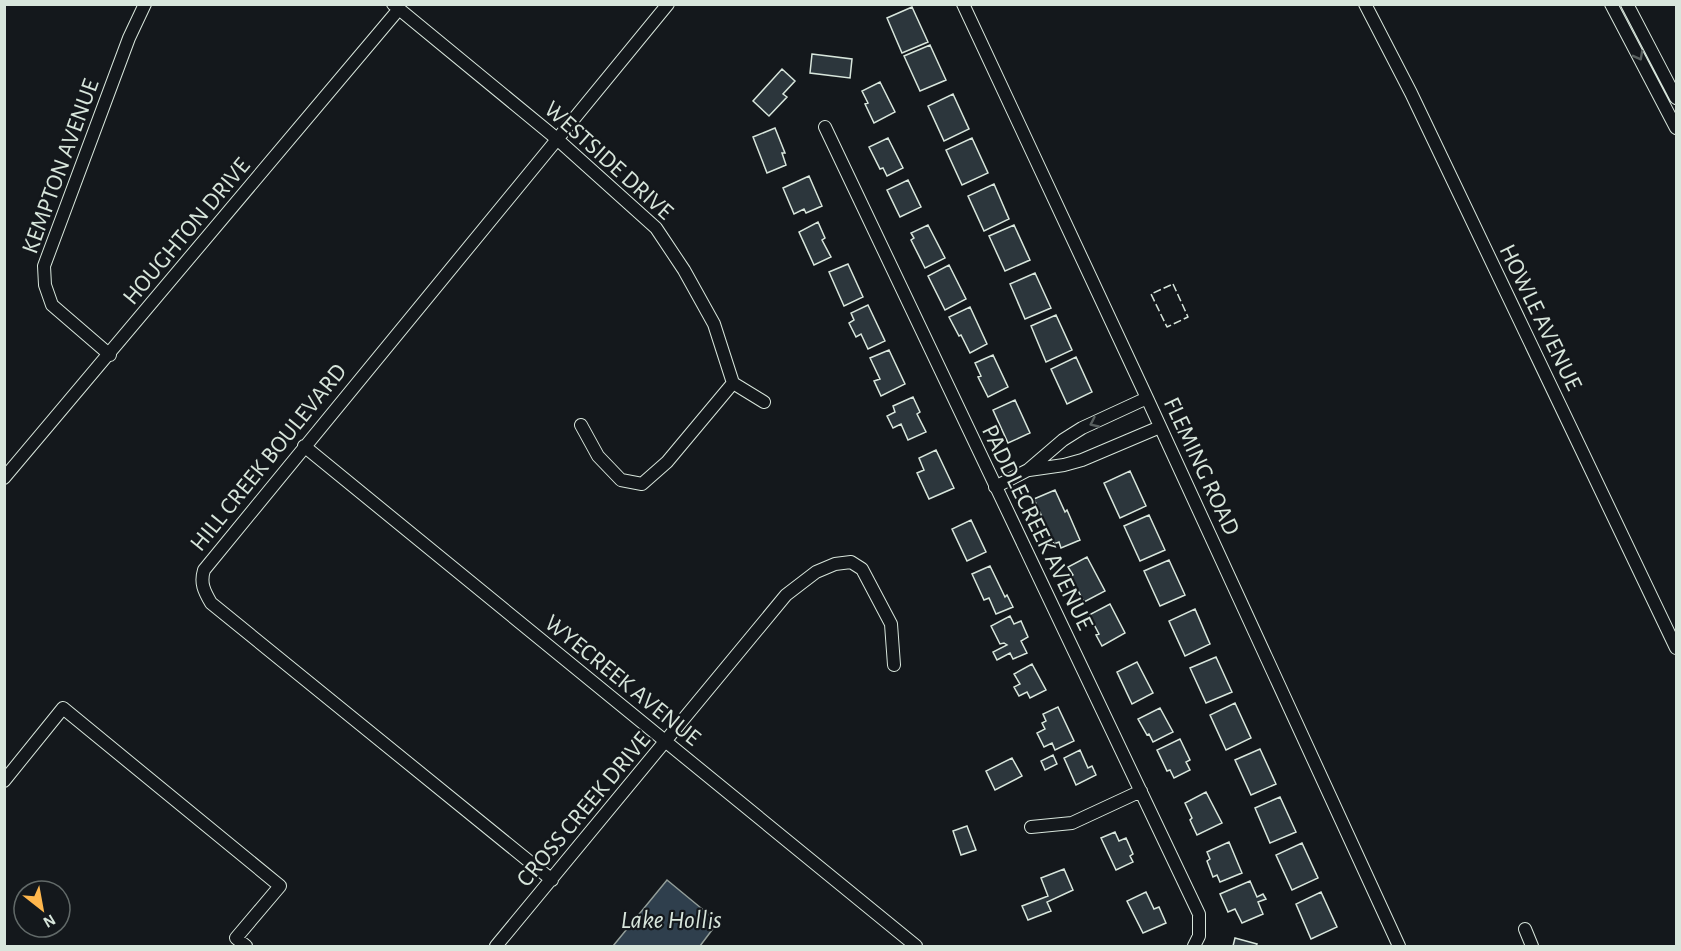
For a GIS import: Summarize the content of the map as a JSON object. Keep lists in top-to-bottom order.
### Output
{
  "streets": {
    "street": [
      "WESTSIDE DRIVE",
      "KEMPTON AVENUE",
      "HOUGHTON DRIVE",
      "HOWLE AVENUE",
      "HILL CREEK BOULEVARD",
      "FLEMING ROAD",
      "PADDLECREEK AVENUE",
      "WYECREEK AVENUE",
      "CROSS CREEK DRIVE"
    ]
  },
  "crossings": [
    ["WESTSIDE DRIVE", "HOUGHTON DRIVE"],
    ["WESTSIDE DRIVE", "HILL CREEK BOULEVARD"],
    ["KEMPTON AVENUE", "HOUGHTON DRIVE"],
    ["HILL CREEK BOULEVARD", "WYECREEK AVENUE"],
    ["HILL CREEK BOULEVARD", "CROSS CREEK DRIVE"],
    ["WYECREEK AVENUE", "CROSS CREEK DRIVE"]
  ],
  "water": ["Lake Hollis"],
  "north": "bottom right"
}
